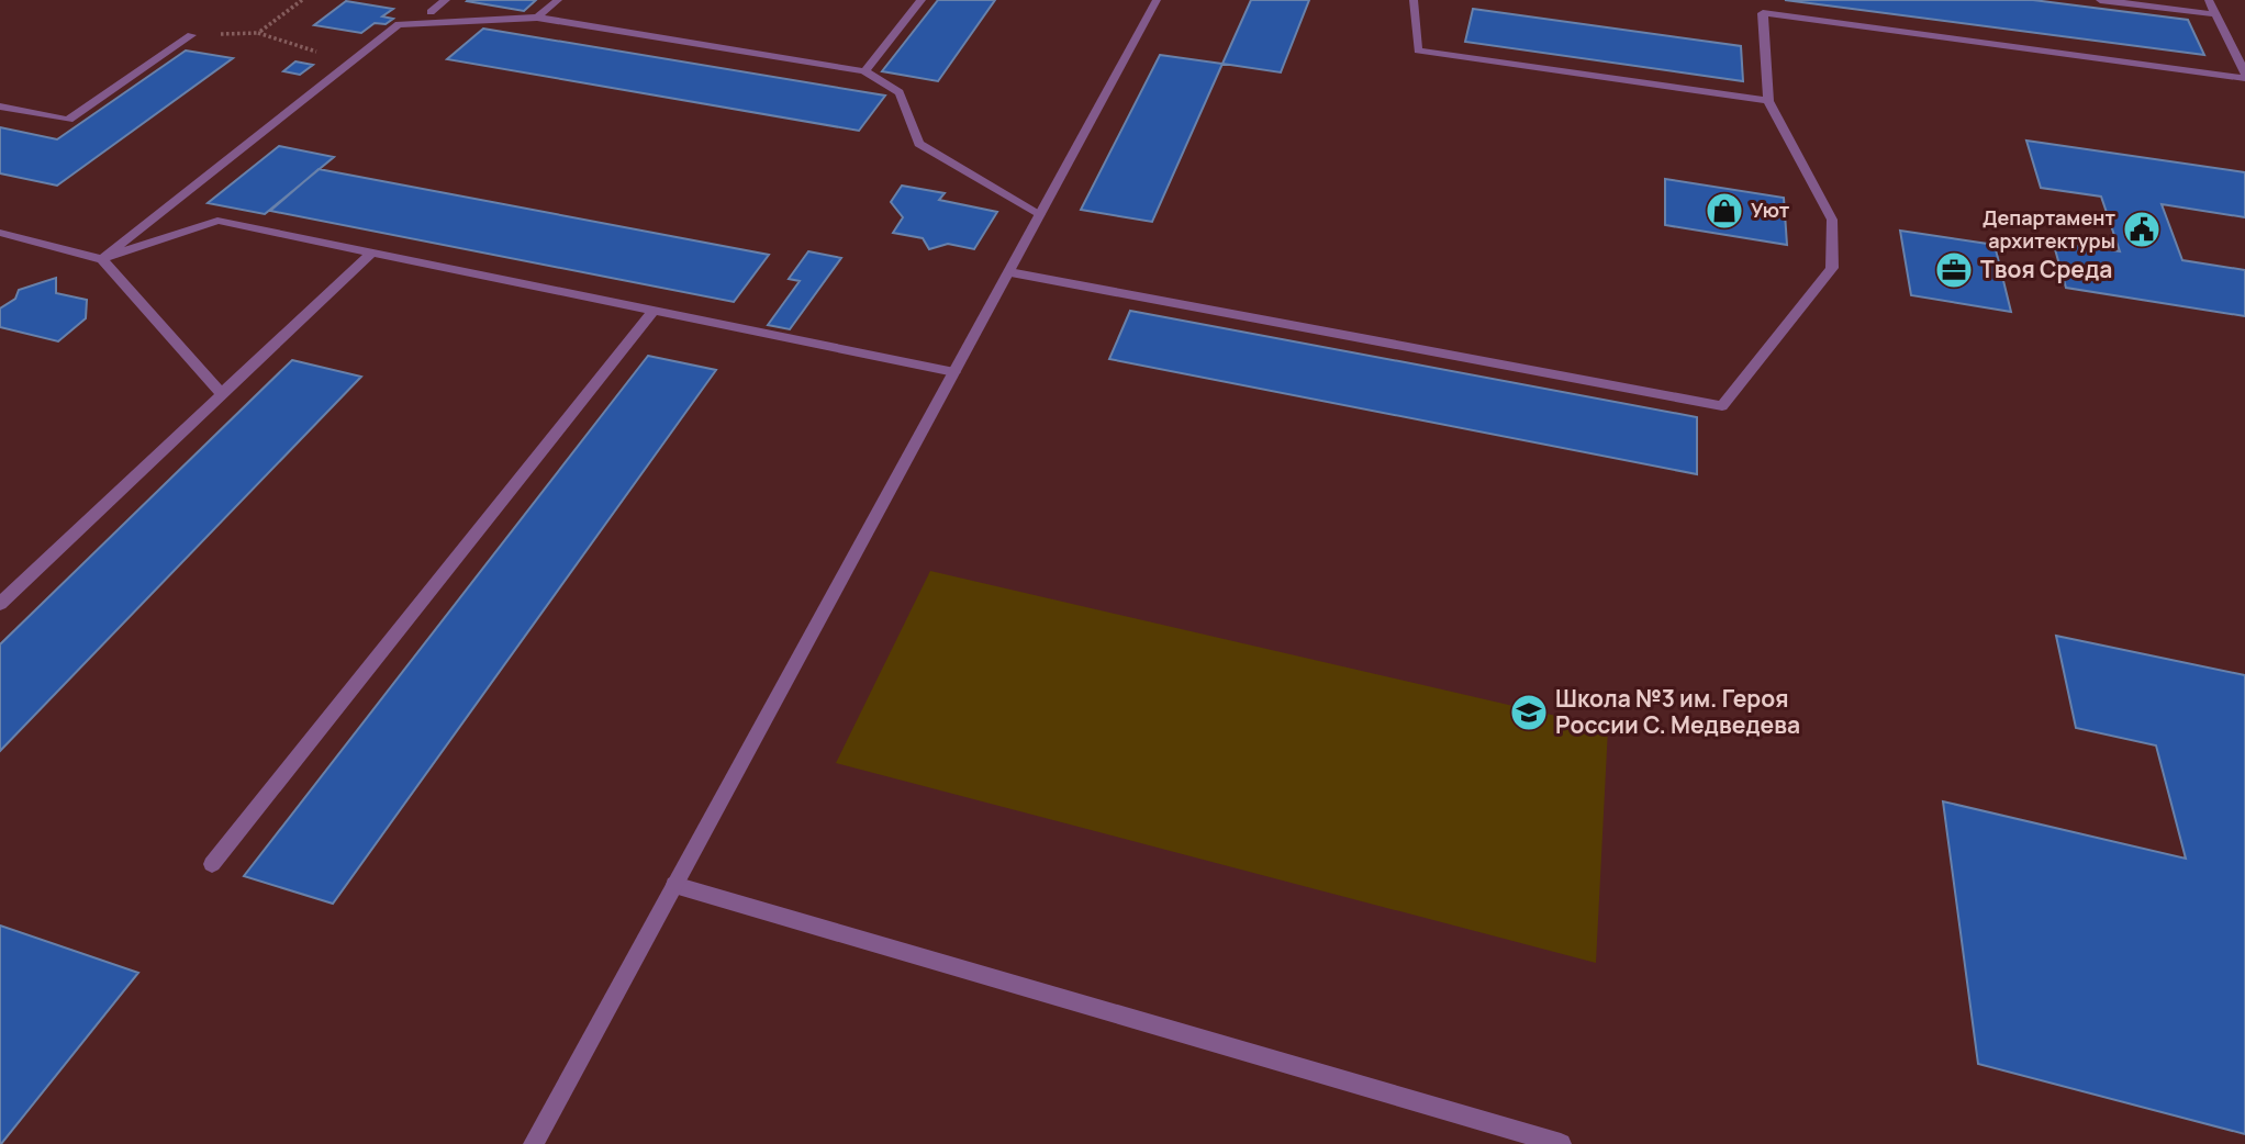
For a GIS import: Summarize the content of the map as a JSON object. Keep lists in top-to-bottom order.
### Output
{
  "places": {
    "shop": ["Уют"],
    "public building": ["Департамент архитектуры"],
    "office": ["Твоя Среда"],
    "school or university": ["Школа №3 им. Героя России С. Медведева"]
  }
}
